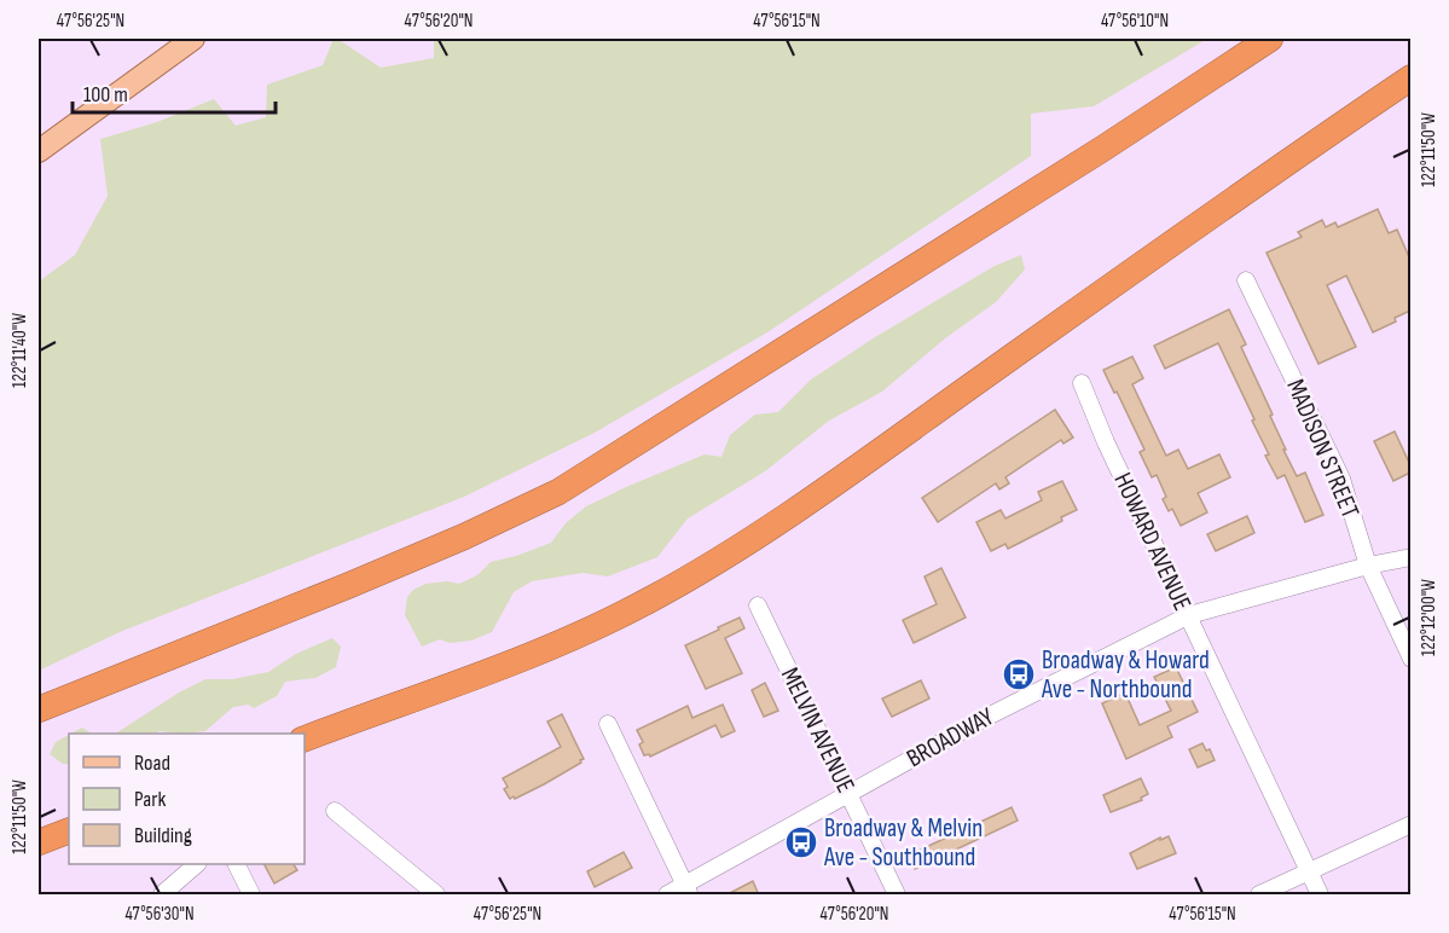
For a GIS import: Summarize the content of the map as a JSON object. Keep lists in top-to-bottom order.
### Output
{
  "streets": {
    "street": [
      "MADISON STREET",
      "HOWARD AVENUE",
      "MELVIN AVENUE",
      "BROADWAY"
    ]
  },
  "crossings": [
    ["MADISON STREET", "BROADWAY"],
    ["HOWARD AVENUE", "BROADWAY"],
    ["MELVIN AVENUE", "BROADWAY"]
  ],
  "places": {
    "bus stop": ["Broadway & Howard Ave - Northbound", "Broadway & Melvin Ave - Southbound"]
  },
  "legend": ["Road", "Park", "Building"],
  "scale_bar": "100 m",
  "coordinates": [
    "47°56'25\"N",
    "47°56'20\"N",
    "47°56'15\"N",
    "47°56'10\"N",
    "122°11'50\"W",
    "122°11'40\"W",
    "122°12'00\"W",
    "47°56'30\"N"
  ]
}
